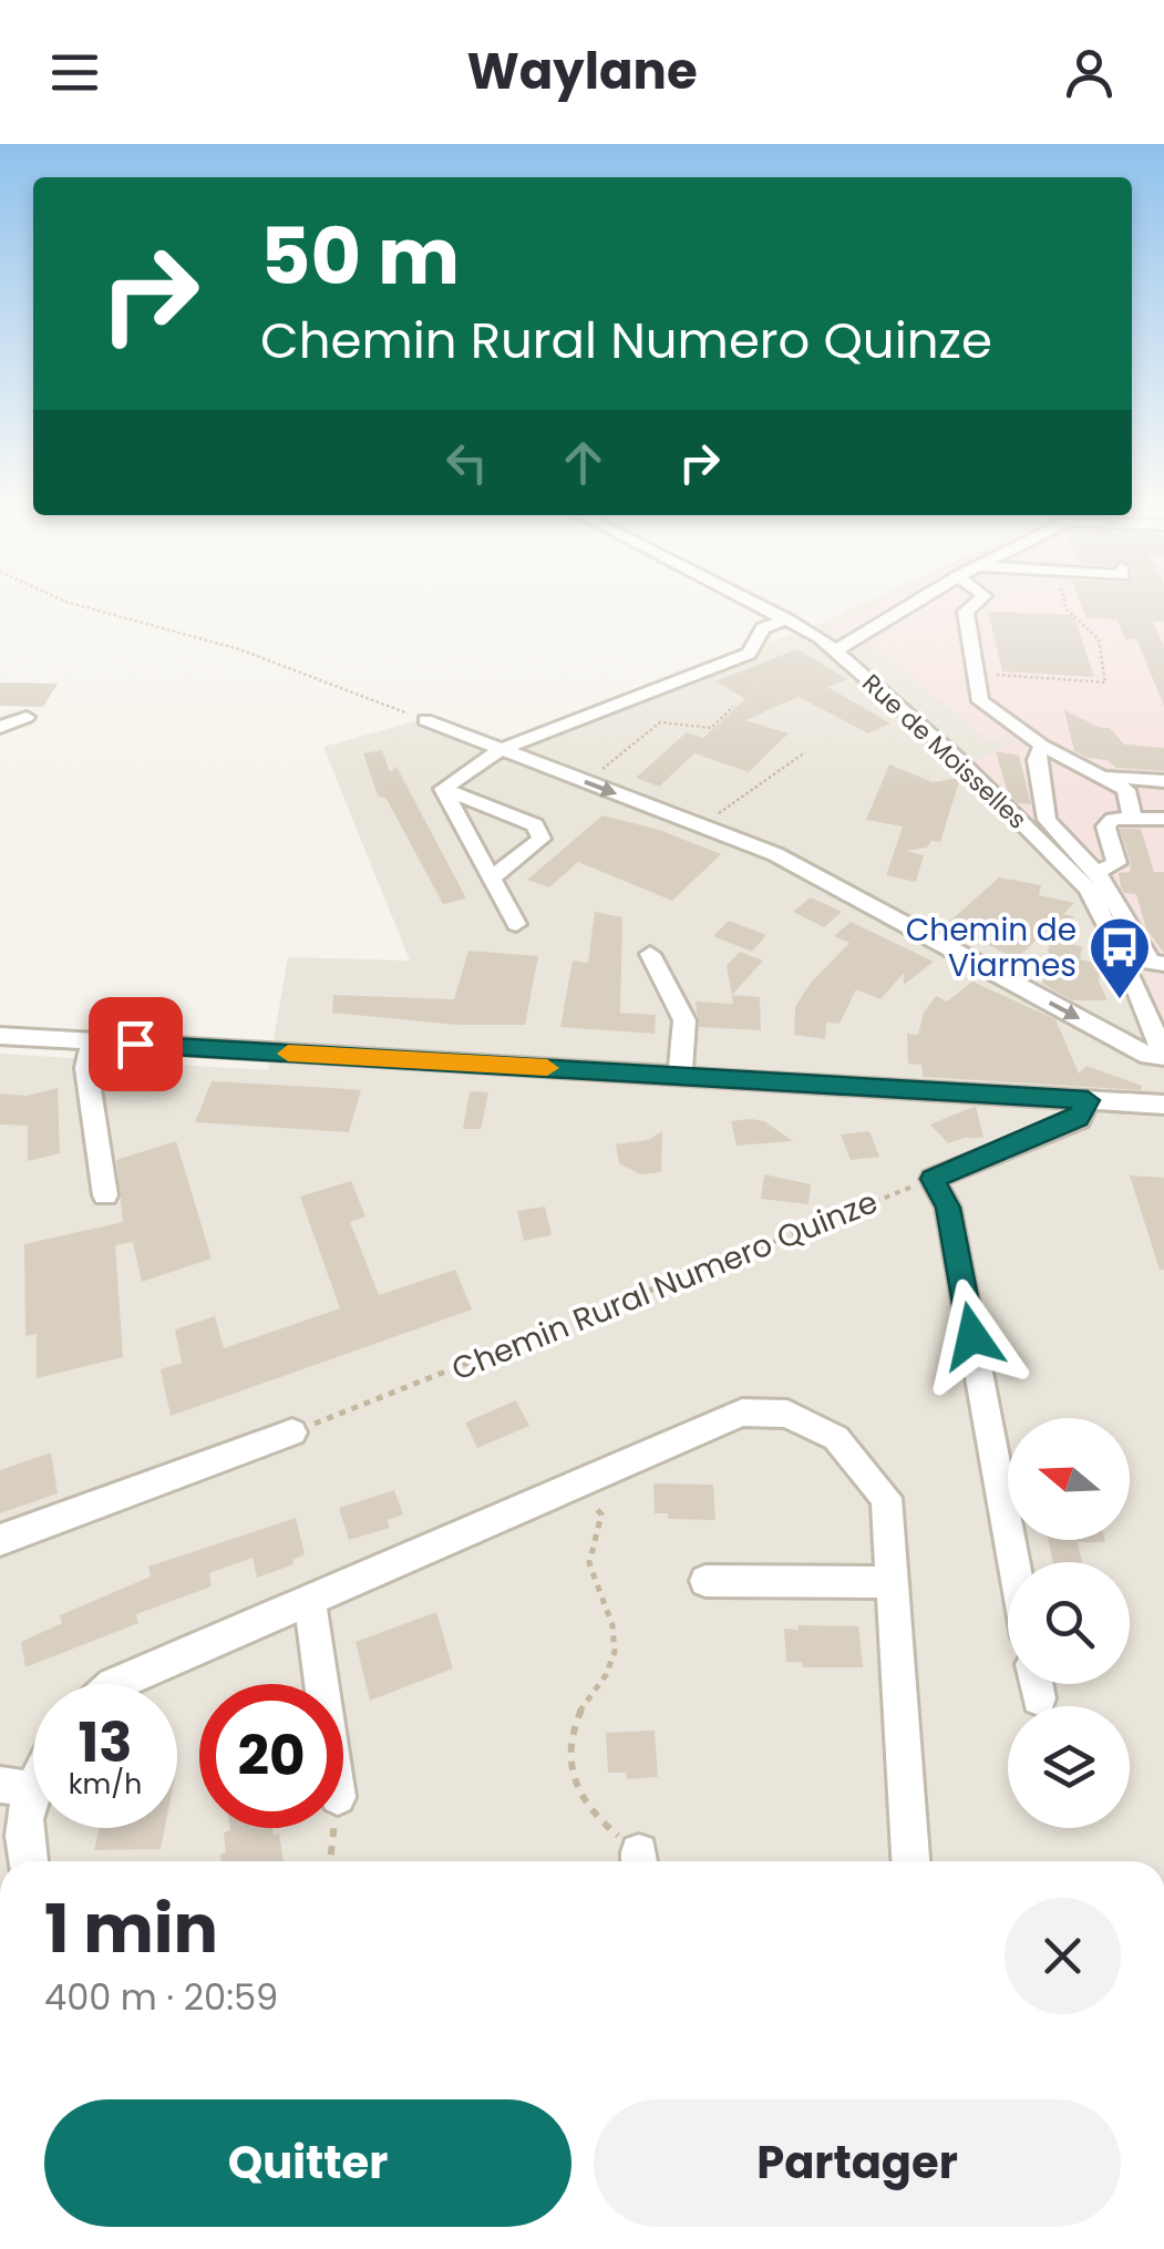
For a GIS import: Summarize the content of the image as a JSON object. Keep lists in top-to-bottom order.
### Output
{
  "streets": {
    "street": ["Rue de Moisselles"],
    "path": ["Chemin Rural Numero Quinze"]
  },
  "places": {
    "bus stop": ["Chemin de Viarmes"]
  },
  "north": "left",
  "page": {
    "header": "Waylane",
    "turn": ["50 m", "Chemin Rural Numero Quinze"],
    "speed": "13 km/h",
    "limit": "20",
    "heading": ["1 min", "400 m · 20:59"],
    "buttons": ["Quitter", "Partager"]
  }
}
